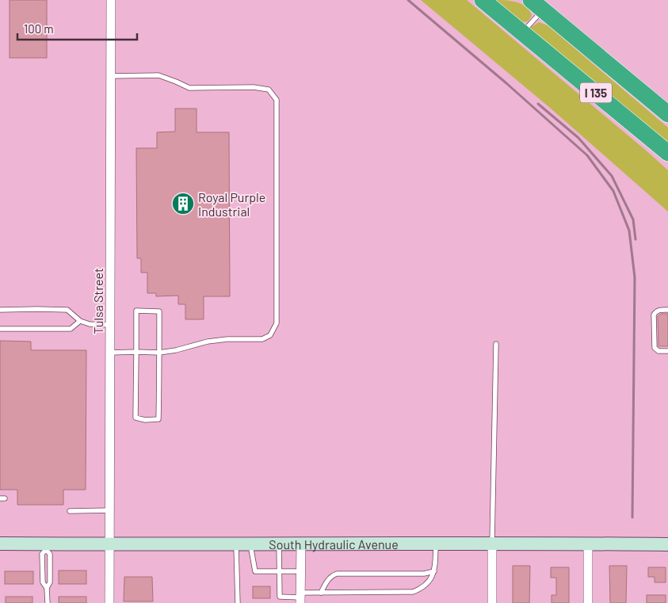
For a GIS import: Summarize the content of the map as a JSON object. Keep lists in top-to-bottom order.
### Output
{
  "streets": {
    "highway": ["I 135"],
    "street": ["Tulsa Street", "South Hydraulic Avenue"]
  },
  "crossings": [
    ["Tulsa Street", "South Hydraulic Avenue"]
  ],
  "places": {
    "building": ["Royal Purple Industrial"]
  },
  "scale_bar": "100 m"
}
